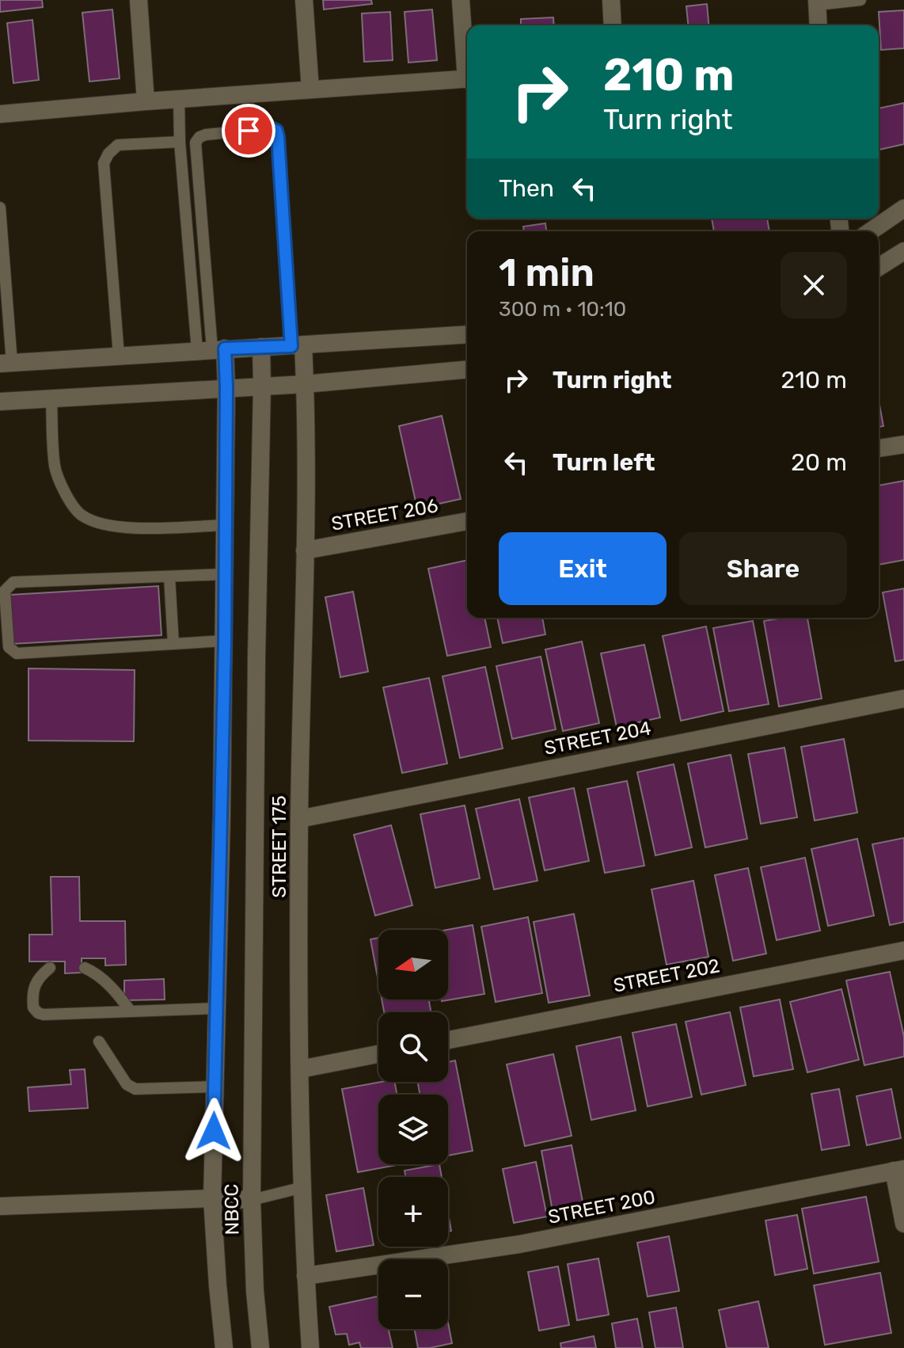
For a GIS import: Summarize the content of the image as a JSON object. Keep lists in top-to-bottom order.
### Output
{
  "streets": {
    "street": [
      "STREET 206",
      "STREET 204",
      "STREET 175",
      "STREET 202",
      "STREET 200",
      "NBCC"
    ]
  },
  "crossings": [
    ["STREET 206", "STREET 175"],
    ["STREET 204", "STREET 175"],
    ["STREET 175", "STREET 200"]
  ],
  "north": "left",
  "page": {
    "turn": ["210 m", "Turn right"],
    "then": "Then",
    "heading": ["1 min", "300 m · 10:10"],
    "list": [
      {
        "name": "Turn right",
        "value": "210 m"
      },
      {
        "name": "Turn left",
        "value": "20 m"
      }
    ],
    "buttons": ["Exit", "Share"],
    "map_buttons": ["+", "−"]
  }
}
